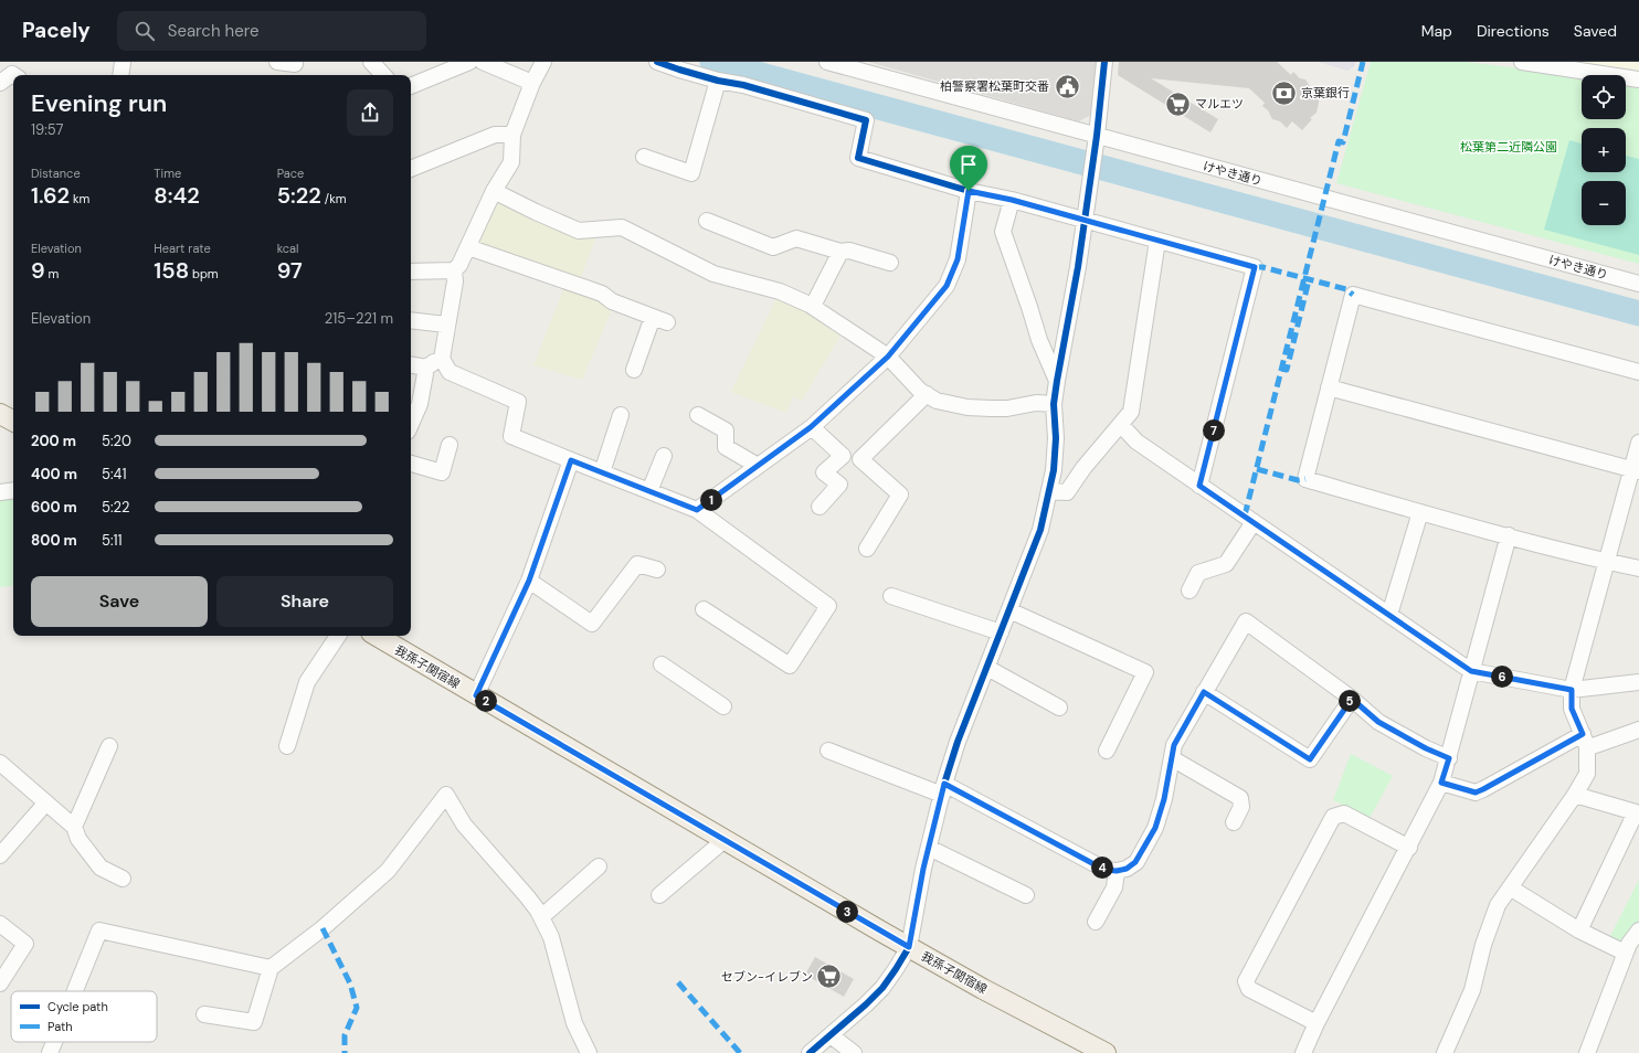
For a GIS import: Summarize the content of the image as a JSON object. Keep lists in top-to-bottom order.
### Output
{
  "streets": {
    "main road": ["我孫子関宿線"],
    "street": ["けやき通り"]
  },
  "parks": ["松葉第二近隣公園"],
  "places": {
    "public building": ["柏警察署松葉町交番"],
    "bank": ["京葉銀行"],
    "supermarket": ["マルエツ", "セブン-イレブン"]
  },
  "legend": ["Cycle path", "Path"],
  "page": {
    "header": "Pacely",
    "search": "Search here",
    "nav": ["Map", "Directions", "Saved"],
    "map_buttons": ["+", "−"],
    "heading": ["Evening run", "19:57"],
    "stats": [
      ["Distance", "1.62 km"],
      ["Time", "8:42"],
      ["Pace", "5:22 /km"],
      ["Elevation", "9 m"],
      ["Heart rate", "158 bpm"],
      ["kcal", "97"]
    ],
    "chart": ["Elevation", "215–221 m"],
    "pins": [
      "7",
      "1",
      "6",
      "2",
      "5",
      "4",
      "3"
    ],
    "list": [
      {
        "name": "200 m",
        "note": "5:20"
      },
      {
        "name": "400 m",
        "note": "5:41"
      },
      {
        "name": "600 m",
        "note": "5:22"
      },
      {
        "name": "800 m",
        "note": "5:11"
      }
    ],
    "buttons": ["Save", "Share"]
  }
}
